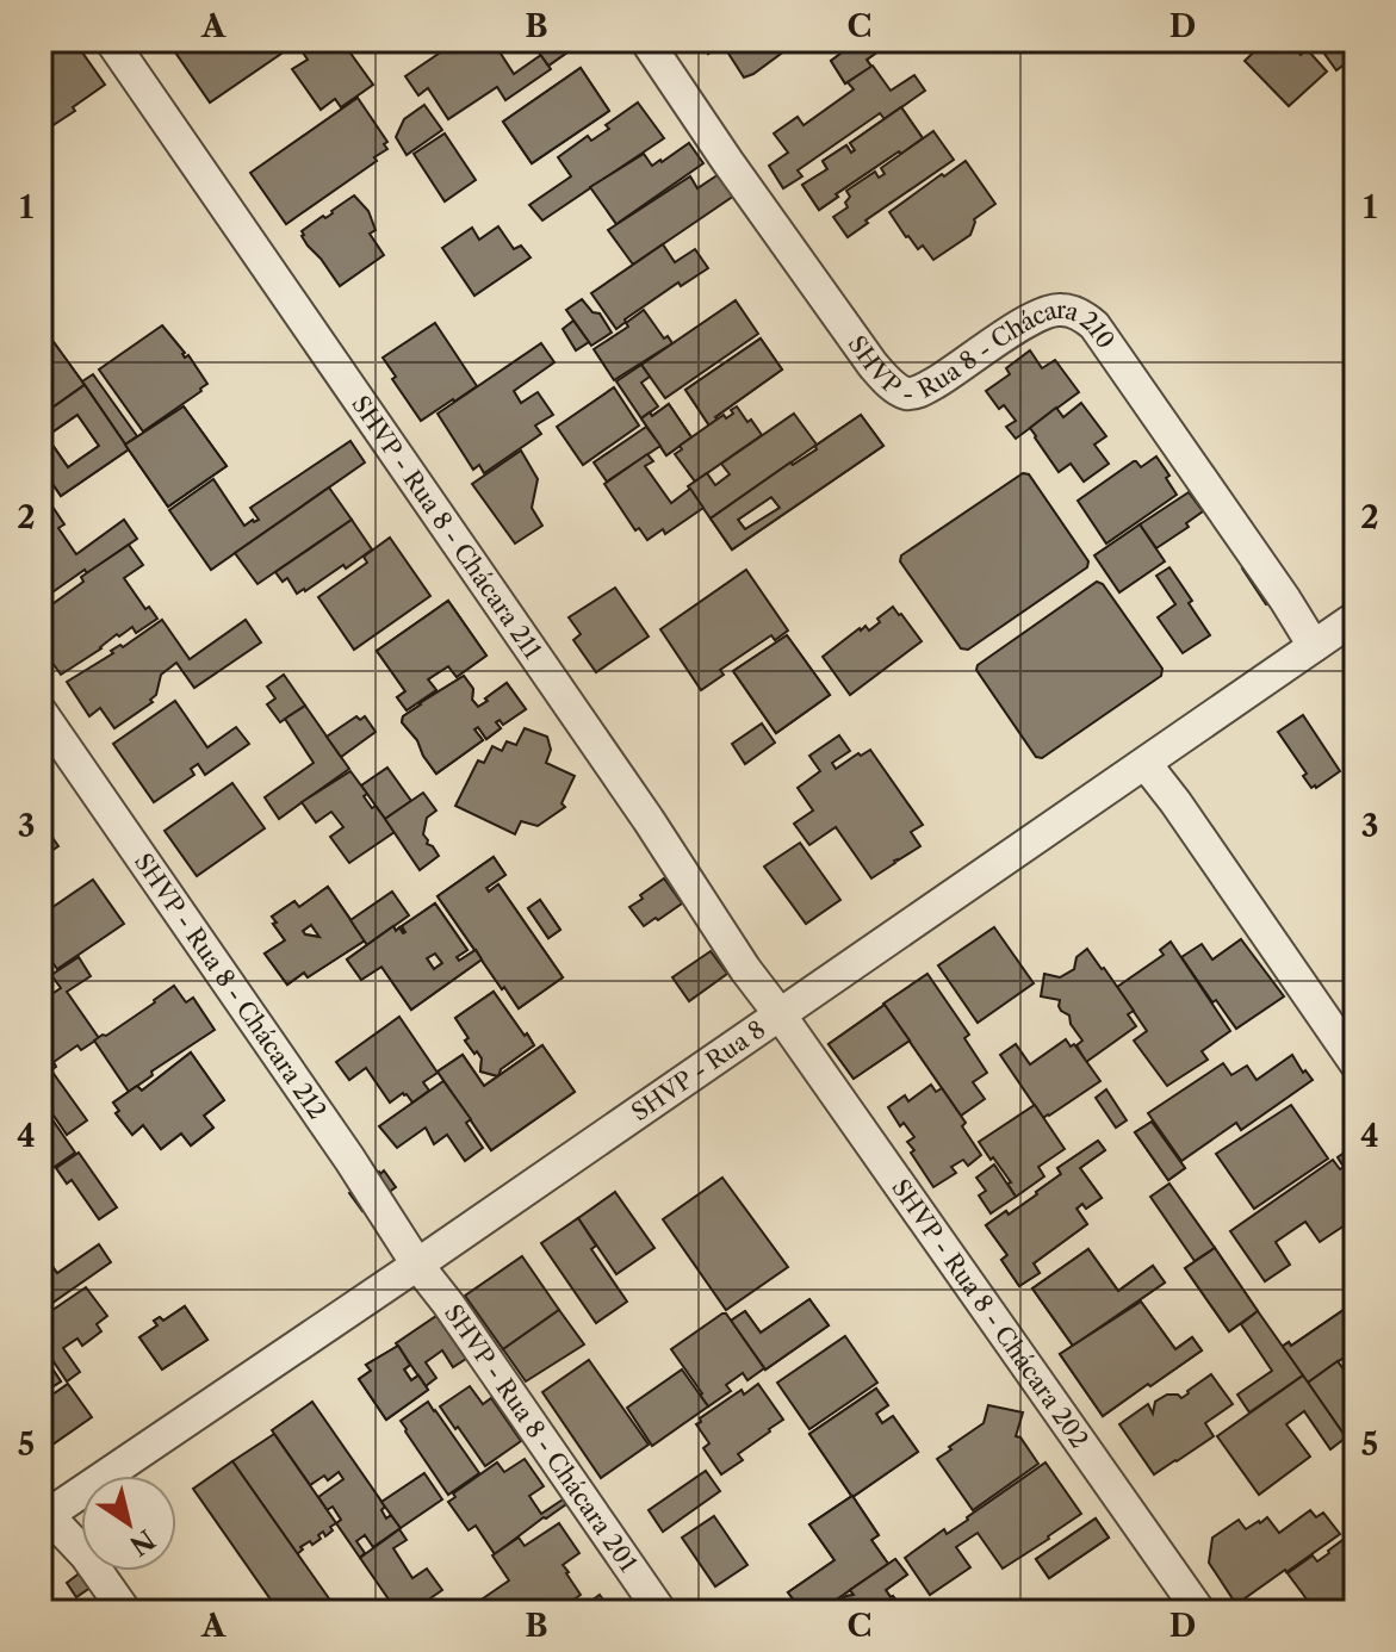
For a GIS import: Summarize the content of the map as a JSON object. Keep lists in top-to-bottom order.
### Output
{
  "streets": {
    "street": [
      "SHVP - Rua 8 - Chácara 210",
      "SHVP - Rua 8 - Chácara 211",
      "SHVP - Rua 8 - Chácara 212",
      "SHVP - Rua 8",
      "SHVP - Rua 8 - Chácara 202",
      "SHVP - Rua 8 - Chácara 201"
    ]
  },
  "crossings": [
    ["SHVP - Rua 8 - Chácara 210", "SHVP - Rua 8"],
    ["SHVP - Rua 8 - Chácara 211", "SHVP - Rua 8"],
    ["SHVP - Rua 8 - Chácara 211", "SHVP - Rua 8 - Chácara 202"],
    ["SHVP - Rua 8 - Chácara 212", "SHVP - Rua 8"],
    ["SHVP - Rua 8 - Chácara 212", "SHVP - Rua 8 - Chácara 201"],
    ["SHVP - Rua 8", "SHVP - Rua 8 - Chácara 202"],
    ["SHVP - Rua 8", "SHVP - Rua 8 - Chácara 201"]
  ],
  "north": "bottom right",
  "grid": {
    "columns": [
      "A",
      "B",
      "C",
      "D"
    ],
    "rows": [
      "1",
      "2",
      "3",
      "4",
      "5"
    ]
  }
}
